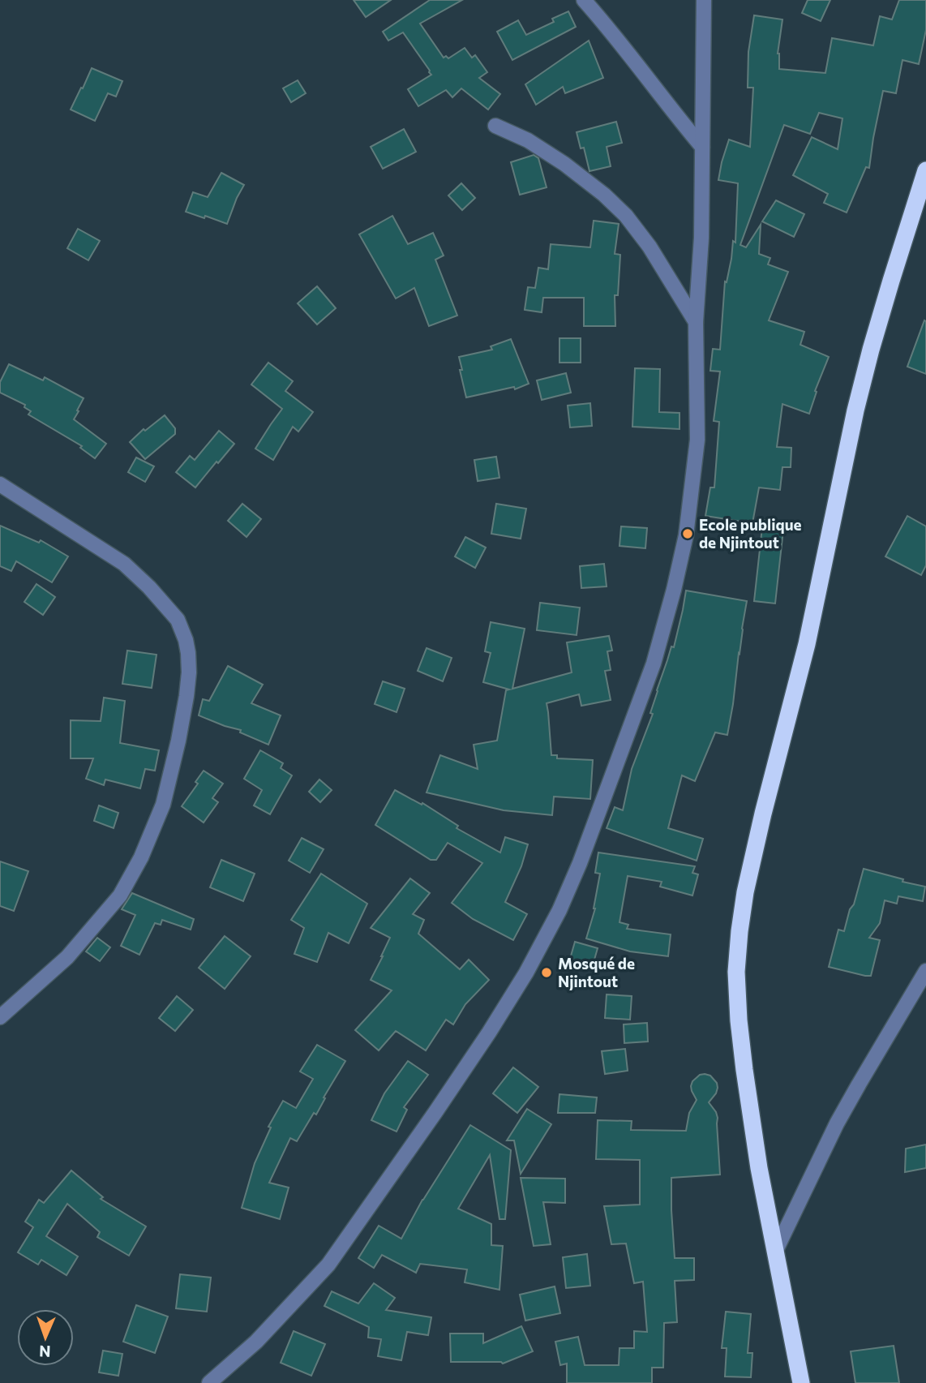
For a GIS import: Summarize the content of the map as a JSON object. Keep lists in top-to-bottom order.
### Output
{
  "places": ["Ecole publique de Njintout", "Mosqué de Njintout"],
  "north": "bottom"
}
